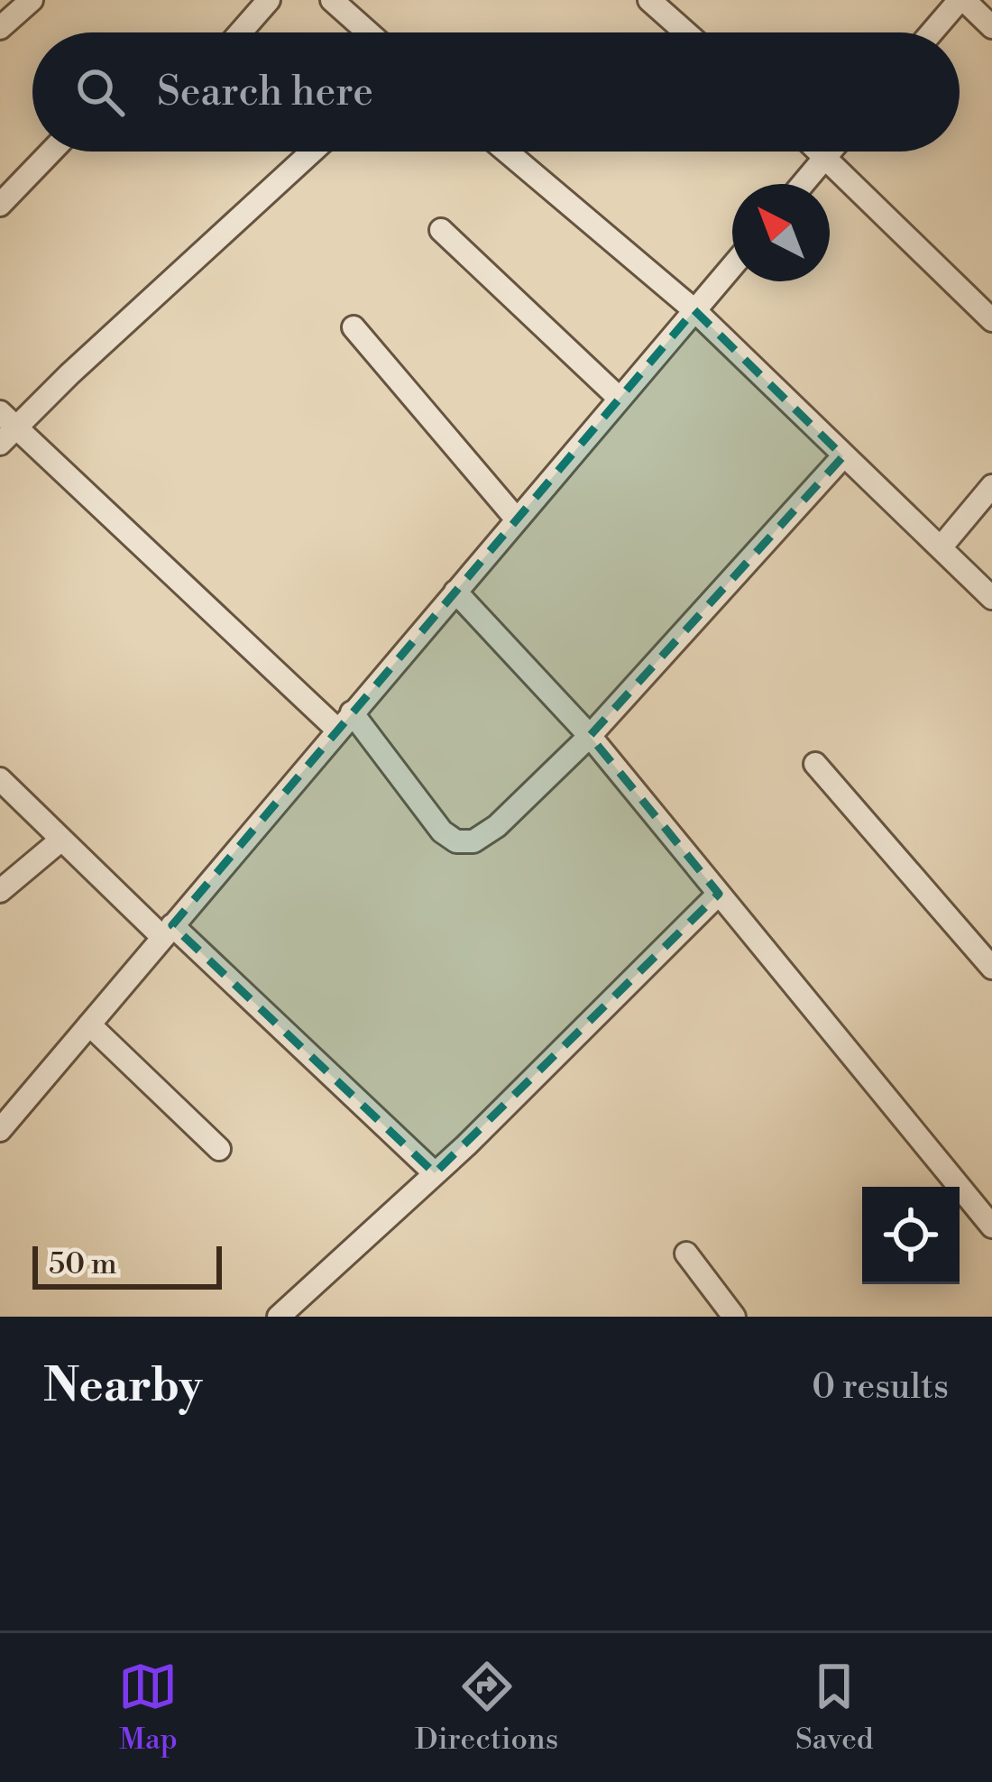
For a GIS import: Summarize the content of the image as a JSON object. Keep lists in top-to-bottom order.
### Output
{
  "scale_bar": "50 m",
  "north": "top left",
  "page": {
    "search": "Search here",
    "scale": "50 m",
    "heading": ["Nearby", "0 results"],
    "nav": ["Map", "Directions", "Saved"]
  }
}
